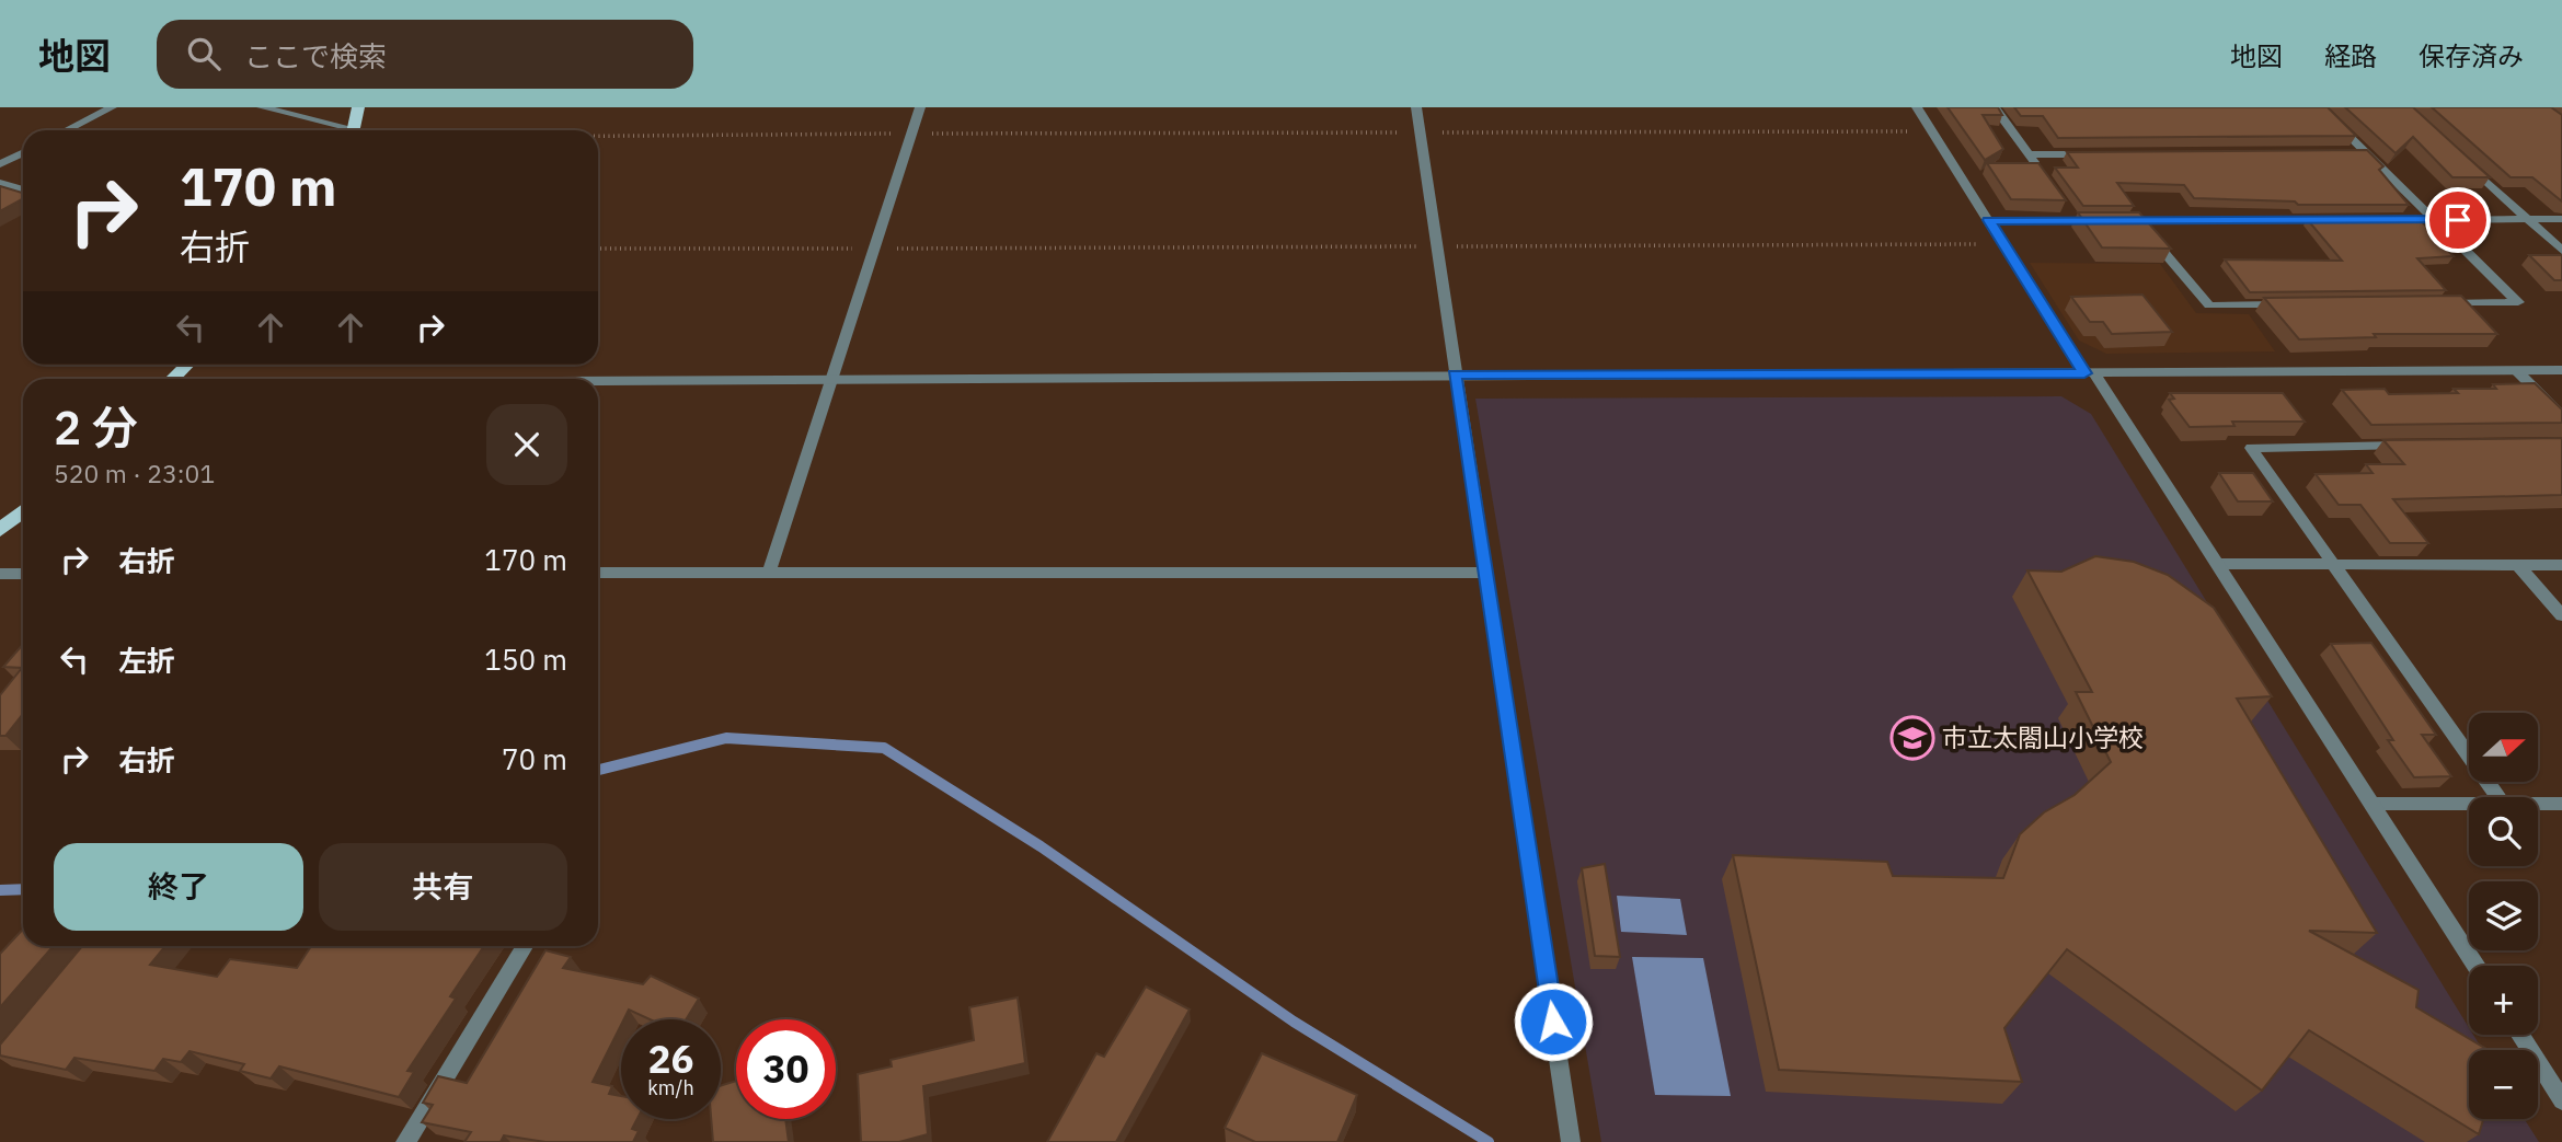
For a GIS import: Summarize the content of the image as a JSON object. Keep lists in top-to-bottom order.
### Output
{
  "places": {
    "school or university": ["市立太閤山小学校"]
  },
  "north": "right",
  "page": {
    "header": "地図",
    "search": "ここで検索",
    "nav": ["地図", "経路", "保存済み"],
    "turn": ["170 m", "右折"],
    "heading": ["2 分", "520 m · 23:01"],
    "list": [
      {
        "name": "右折",
        "value": "170 m"
      },
      {
        "name": "左折",
        "value": "150 m"
      },
      {
        "name": "右折",
        "value": "70 m"
      }
    ],
    "map_buttons": ["+", "−"],
    "buttons": ["終了", "共有"],
    "speed": "26 km/h",
    "limit": "30"
  }
}
